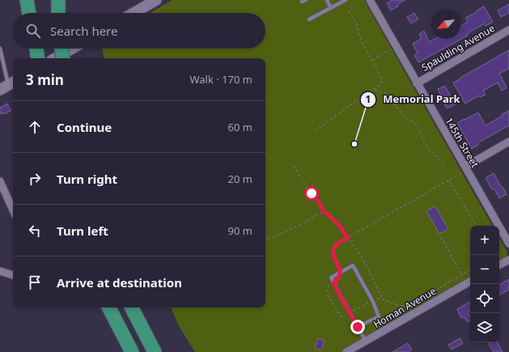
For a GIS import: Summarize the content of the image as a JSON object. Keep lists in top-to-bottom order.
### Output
{
  "streets": {
    "street": ["Spaulding Avenue", "145th Street", "Homan Avenue"]
  },
  "crossings": [
    ["Spaulding Avenue", "145th Street"]
  ],
  "places": ["Memorial Park"],
  "north": "bottom left",
  "page": {
    "search": "Search here",
    "heading": ["3 min", "Walk · 170 m"],
    "list": [
      ["Continue", "60 m"],
      ["Turn right", "20 m"],
      ["Turn left", "90 m"],
      "Arrive at destination"
    ],
    "map_buttons": ["+", "−"]
  }
}
